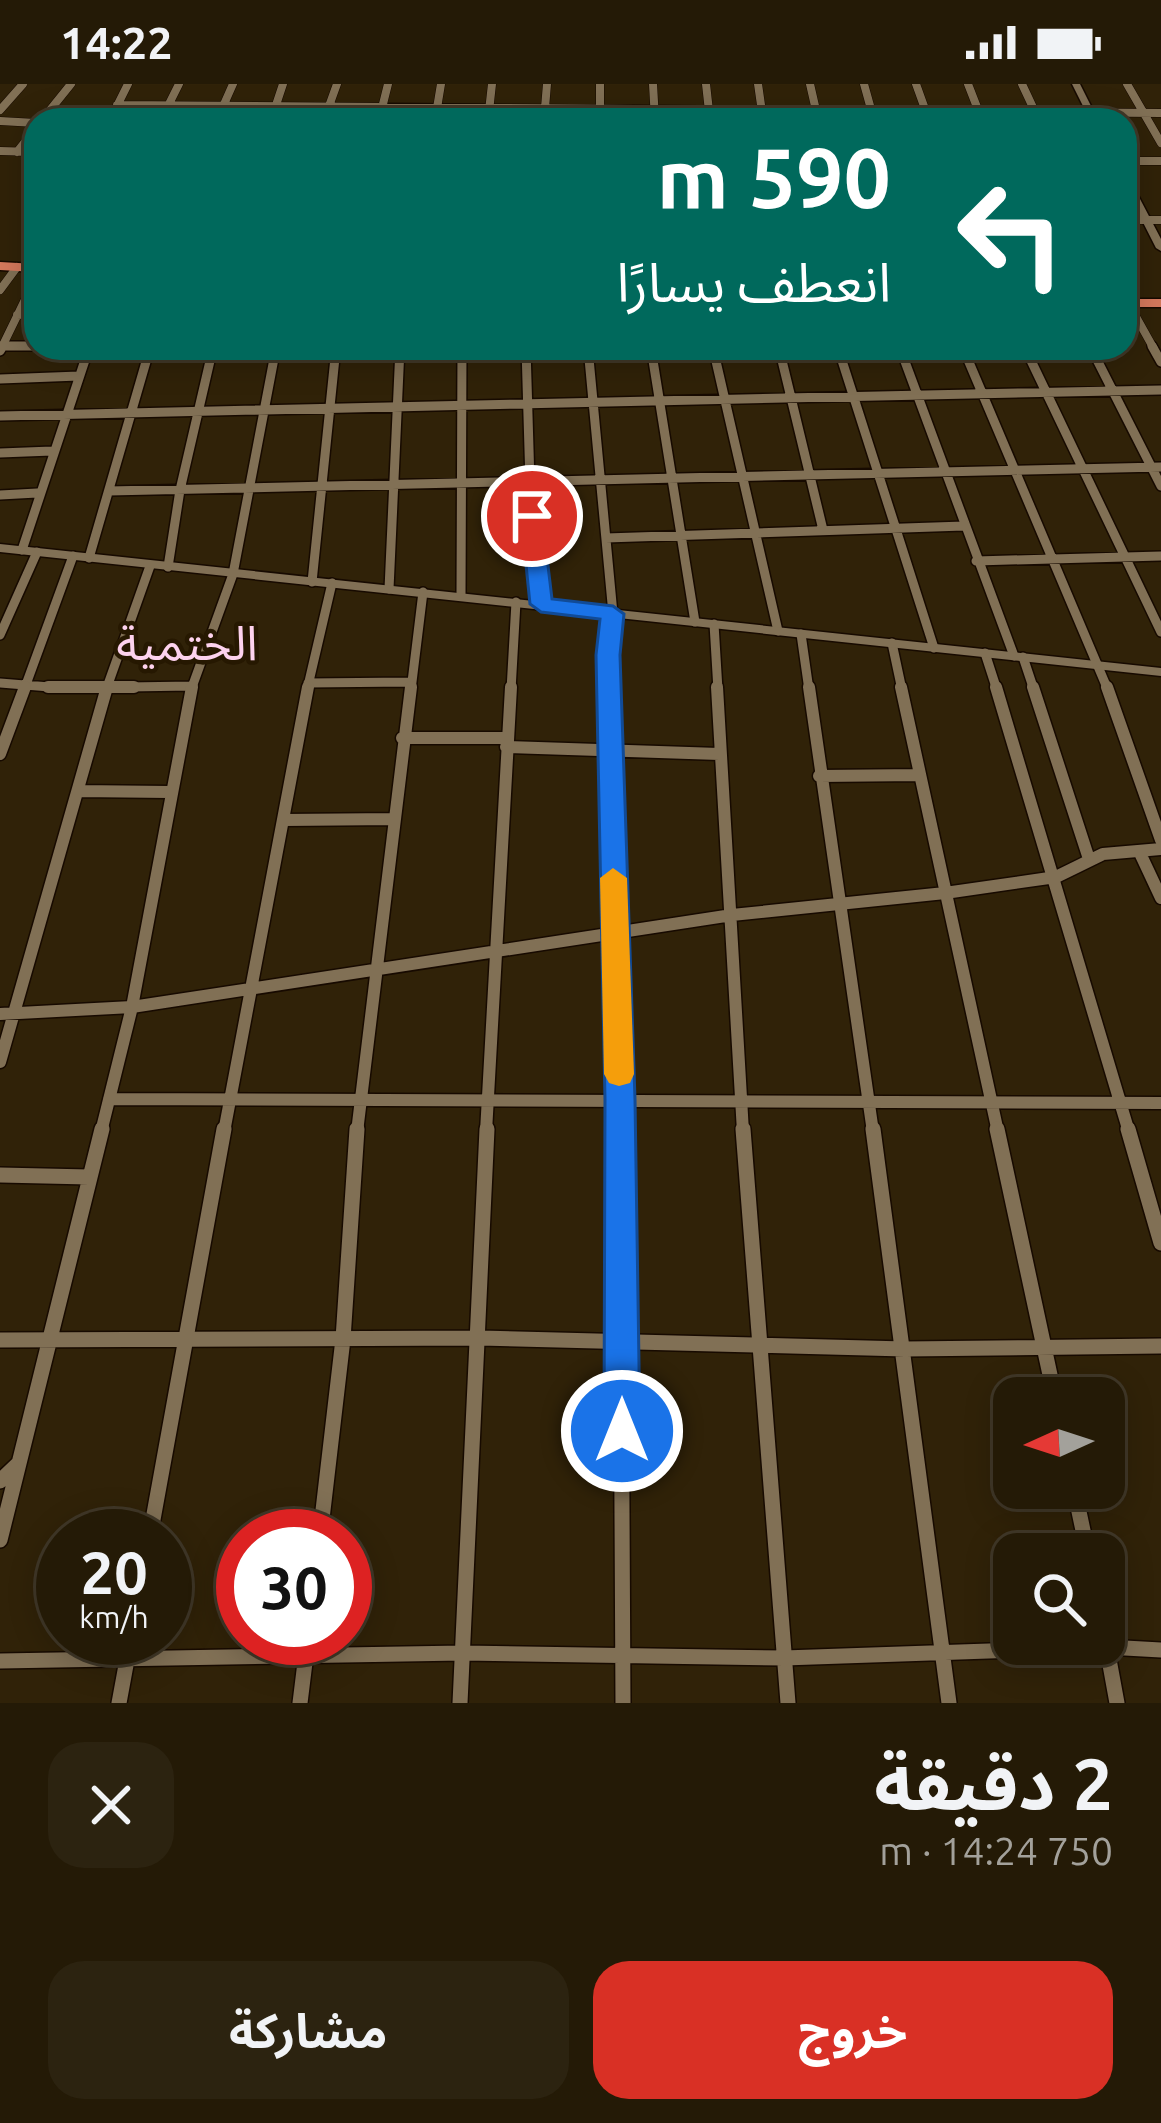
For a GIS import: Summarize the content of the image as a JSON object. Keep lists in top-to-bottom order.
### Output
{
  "districts": ["الختمية"],
  "north": "left",
  "page": {
    "status": "14:22",
    "turn": ["590 m", "انعطف يسارًا"],
    "speed": "20 km/h",
    "limit": "30",
    "heading": ["2 دقيقة", "750 m · 14:24"],
    "buttons": ["خروج", "مشاركة"]
  }
}
